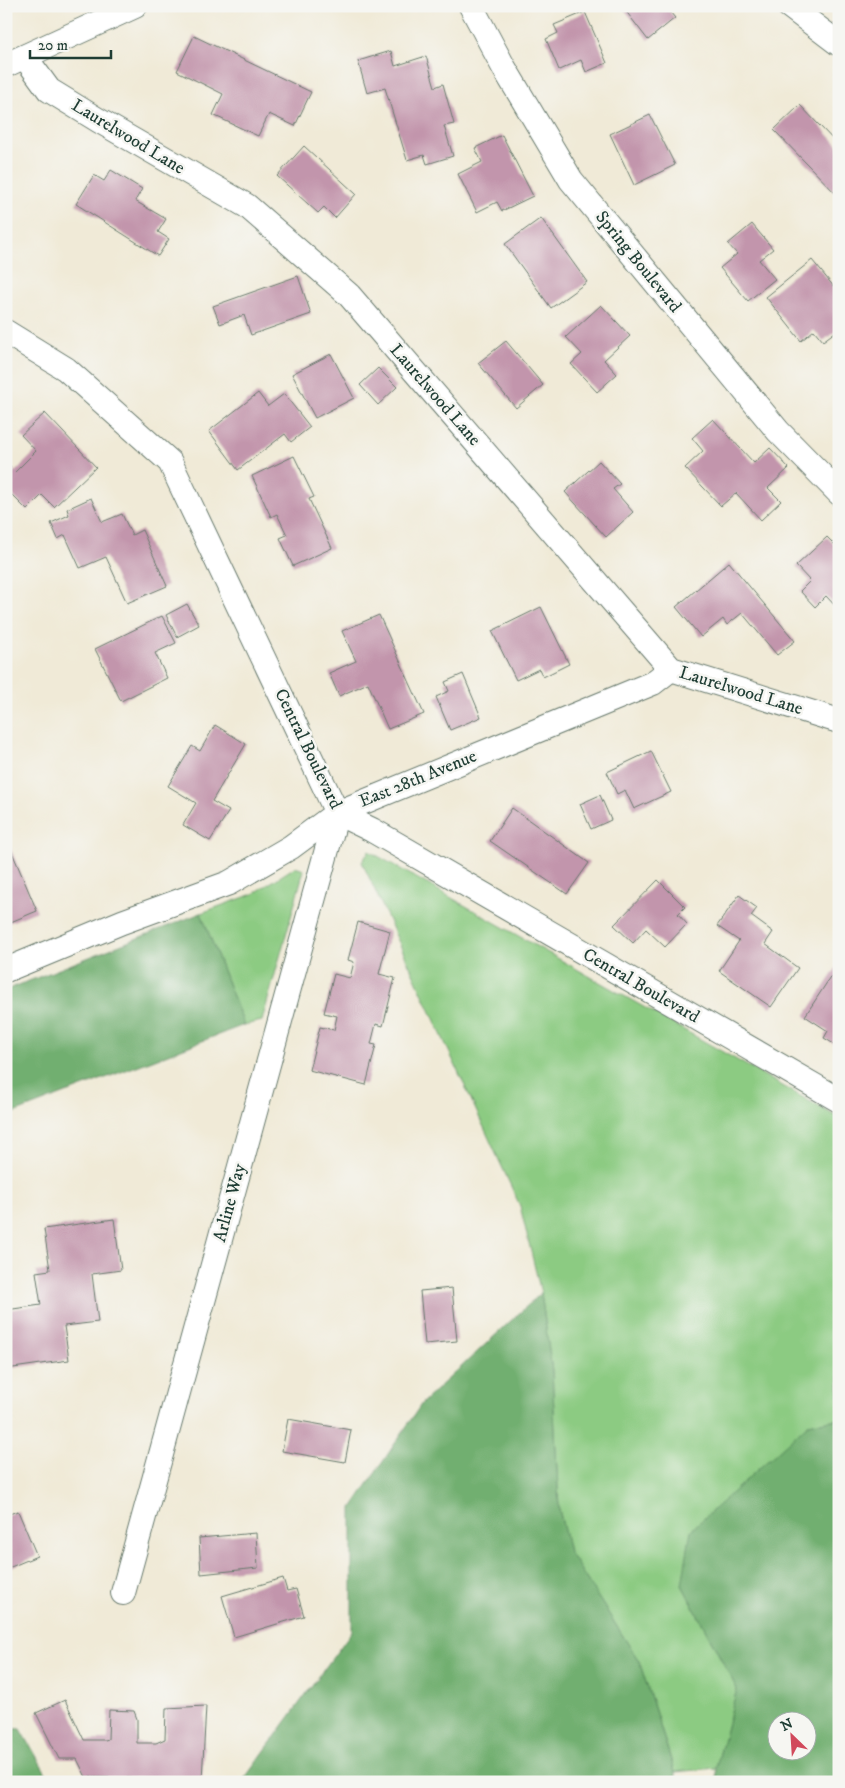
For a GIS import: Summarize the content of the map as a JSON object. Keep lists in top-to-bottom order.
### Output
{
  "streets": {
    "street": [
      "Laurelwood Lane",
      "Spring Boulevard",
      "Central Boulevard",
      "East 28th Avenue",
      "Arline Way"
    ]
  },
  "crossings": [
    ["Laurelwood Lane", "East 28th Avenue"],
    ["Central Boulevard", "East 28th Avenue"],
    ["Central Boulevard", "Arline Way"],
    ["East 28th Avenue", "Arline Way"]
  ],
  "scale_bar": "20 m",
  "north": "top left"
}
